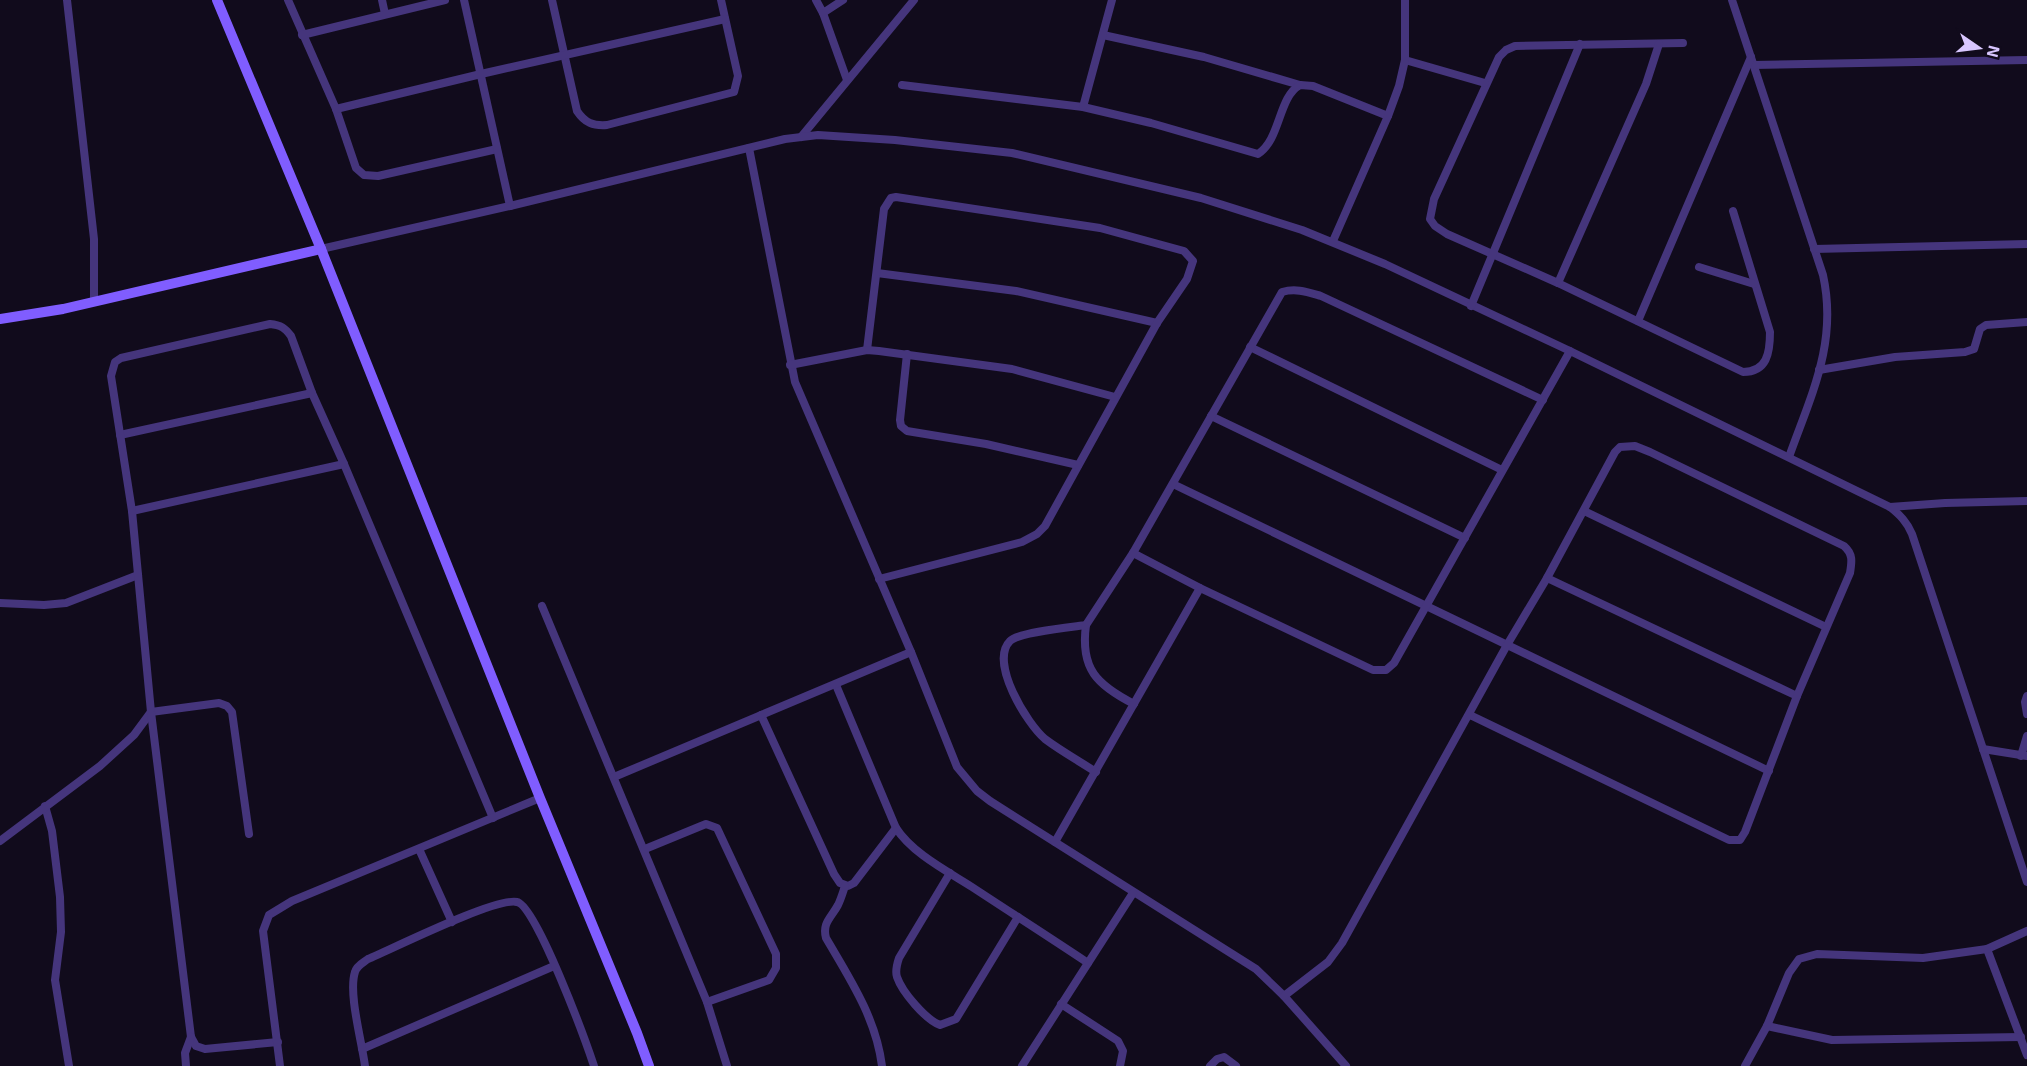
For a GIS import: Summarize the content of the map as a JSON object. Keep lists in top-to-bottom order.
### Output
{
  "north": "right"
}
